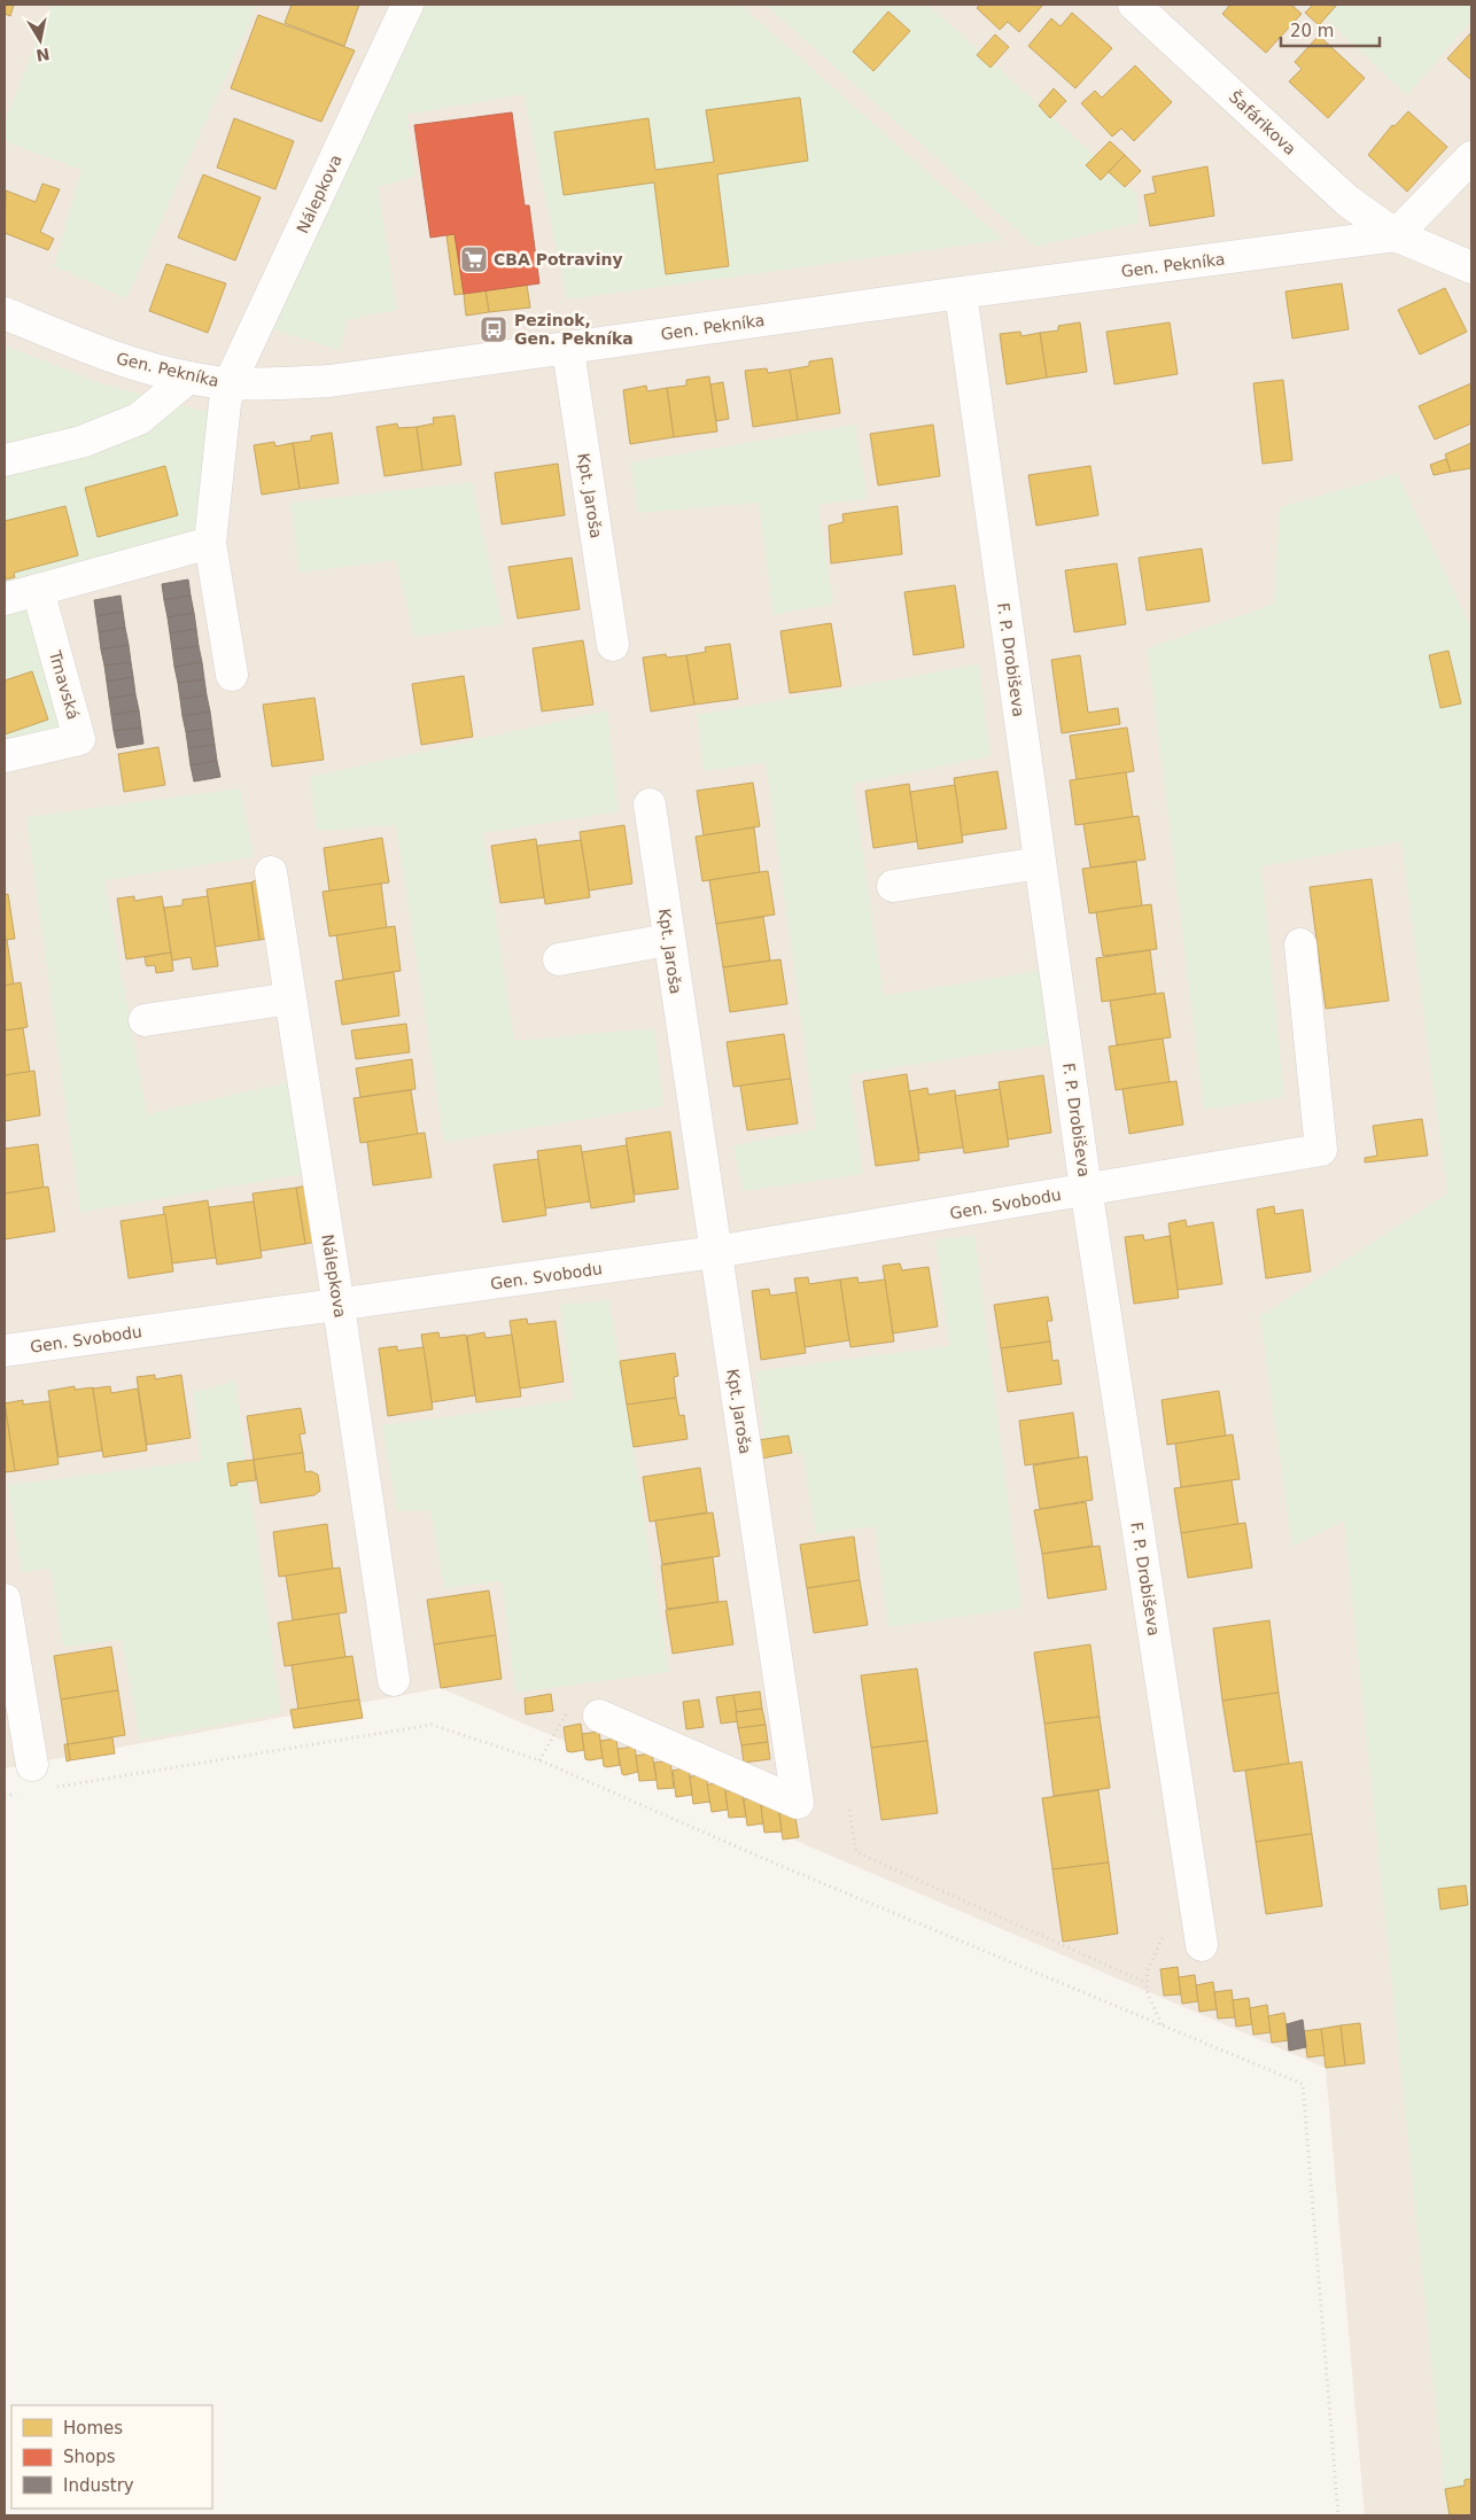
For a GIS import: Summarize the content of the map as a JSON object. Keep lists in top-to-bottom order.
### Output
{
  "streets": {
    "street": [
      "Šafárikova",
      "Nálepkova",
      "Gen. Pekníka",
      "Kpt. Jaroša",
      "F. P. Drobiševa",
      "Trnavská",
      "Gen. Svobodu"
    ]
  },
  "crossings": [
    ["Šafárikova", "Gen. Pekníka"],
    ["Nálepkova", "Gen. Pekníka"],
    ["Nálepkova", "Gen. Svobodu"],
    ["Gen. Pekníka", "Kpt. Jaroša"],
    ["Gen. Pekníka", "F. P. Drobiševa"],
    ["Kpt. Jaroša", "Gen. Svobodu"],
    ["F. P. Drobiševa", "Gen. Svobodu"]
  ],
  "places": {
    "supermarket": ["CBA Potraviny"],
    "bus stop": ["Pezinok, Gen. Pekníka"]
  },
  "legend": ["Homes", "Shops", "Industry"],
  "scale_bar": "20 m",
  "north": "bottom"
}
